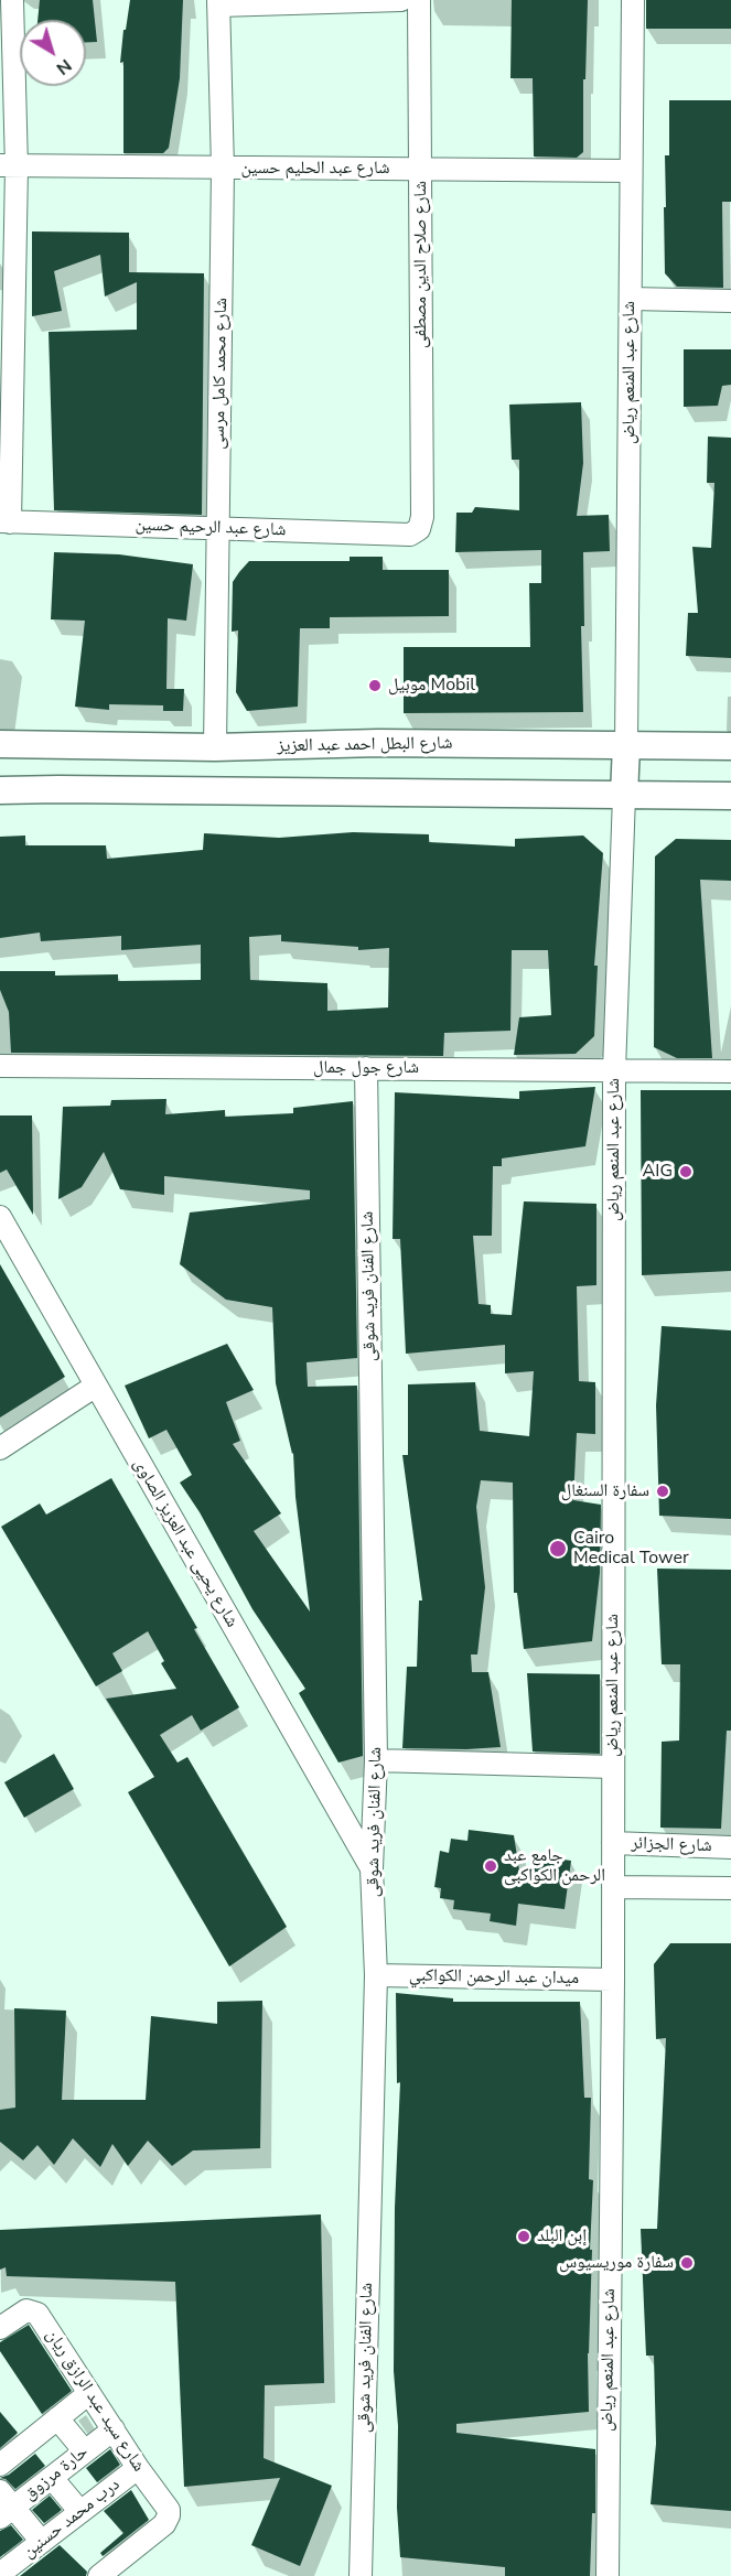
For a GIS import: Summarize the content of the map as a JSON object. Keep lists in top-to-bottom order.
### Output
{
  "streets": {
    "main road": ["شارع البطل احمد عبد العزيز"],
    "street": [
      "شارع عبد الحليم حسين",
      "شارع صلاح الدين مصطفى",
      "شارع عبد المنعم رياض",
      "شارع محمد كامل مرسى",
      "شارع عبد الرحيم حسين",
      "شارع جول جمال",
      "شارع الفنان فريد شوقى",
      "شارع يحيى عبد العزيز الصاوى",
      "شارع الجزائر",
      "ميدان عبد الرحمن الكواكبي",
      "شارع سيد عبد الرازق ريان",
      "حارة مرزوق",
      "درب محمد حسنين"
    ]
  },
  "crossings": [
    ["شارع عبد الحليم حسين", "شارع صلاح الدين مصطفى"],
    ["شارع عبد الحليم حسين", "شارع عبد المنعم رياض"],
    ["شارع عبد الحليم حسين", "شارع محمد كامل مرسى"],
    ["شارع صلاح الدين مصطفى", "شارع عبد الرحيم حسين"],
    ["شارع عبد المنعم رياض", "شارع البطل احمد عبد العزيز"],
    ["شارع عبد المنعم رياض", "شارع جول جمال"],
    ["شارع عبد المنعم رياض", "شارع الجزائر"],
    ["شارع عبد المنعم رياض", "ميدان عبد الرحمن الكواكبي"],
    ["شارع محمد كامل مرسى", "شارع عبد الرحيم حسين"],
    ["شارع محمد كامل مرسى", "شارع البطل احمد عبد العزيز"],
    ["شارع جول جمال", "شارع الفنان فريد شوقى"],
    ["شارع الفنان فريد شوقى", "شارع يحيى عبد العزيز الصاوى"],
    ["شارع الفنان فريد شوقى", "ميدان عبد الرحمن الكواكبي"],
    ["شارع سيد عبد الرازق ريان", "حارة مرزوق"],
    ["شارع سيد عبد الرازق ريان", "درب محمد حسنين"]
  ],
  "places": [
    "موبيل Mobil",
    "AIG",
    "سفارة السنغال",
    "Cairo Medical Tower",
    "جامع عبد الرحمن الكواكبى",
    "إبن البلد",
    "سفارة موريسيوس"
  ],
  "north": "bottom right"
}
